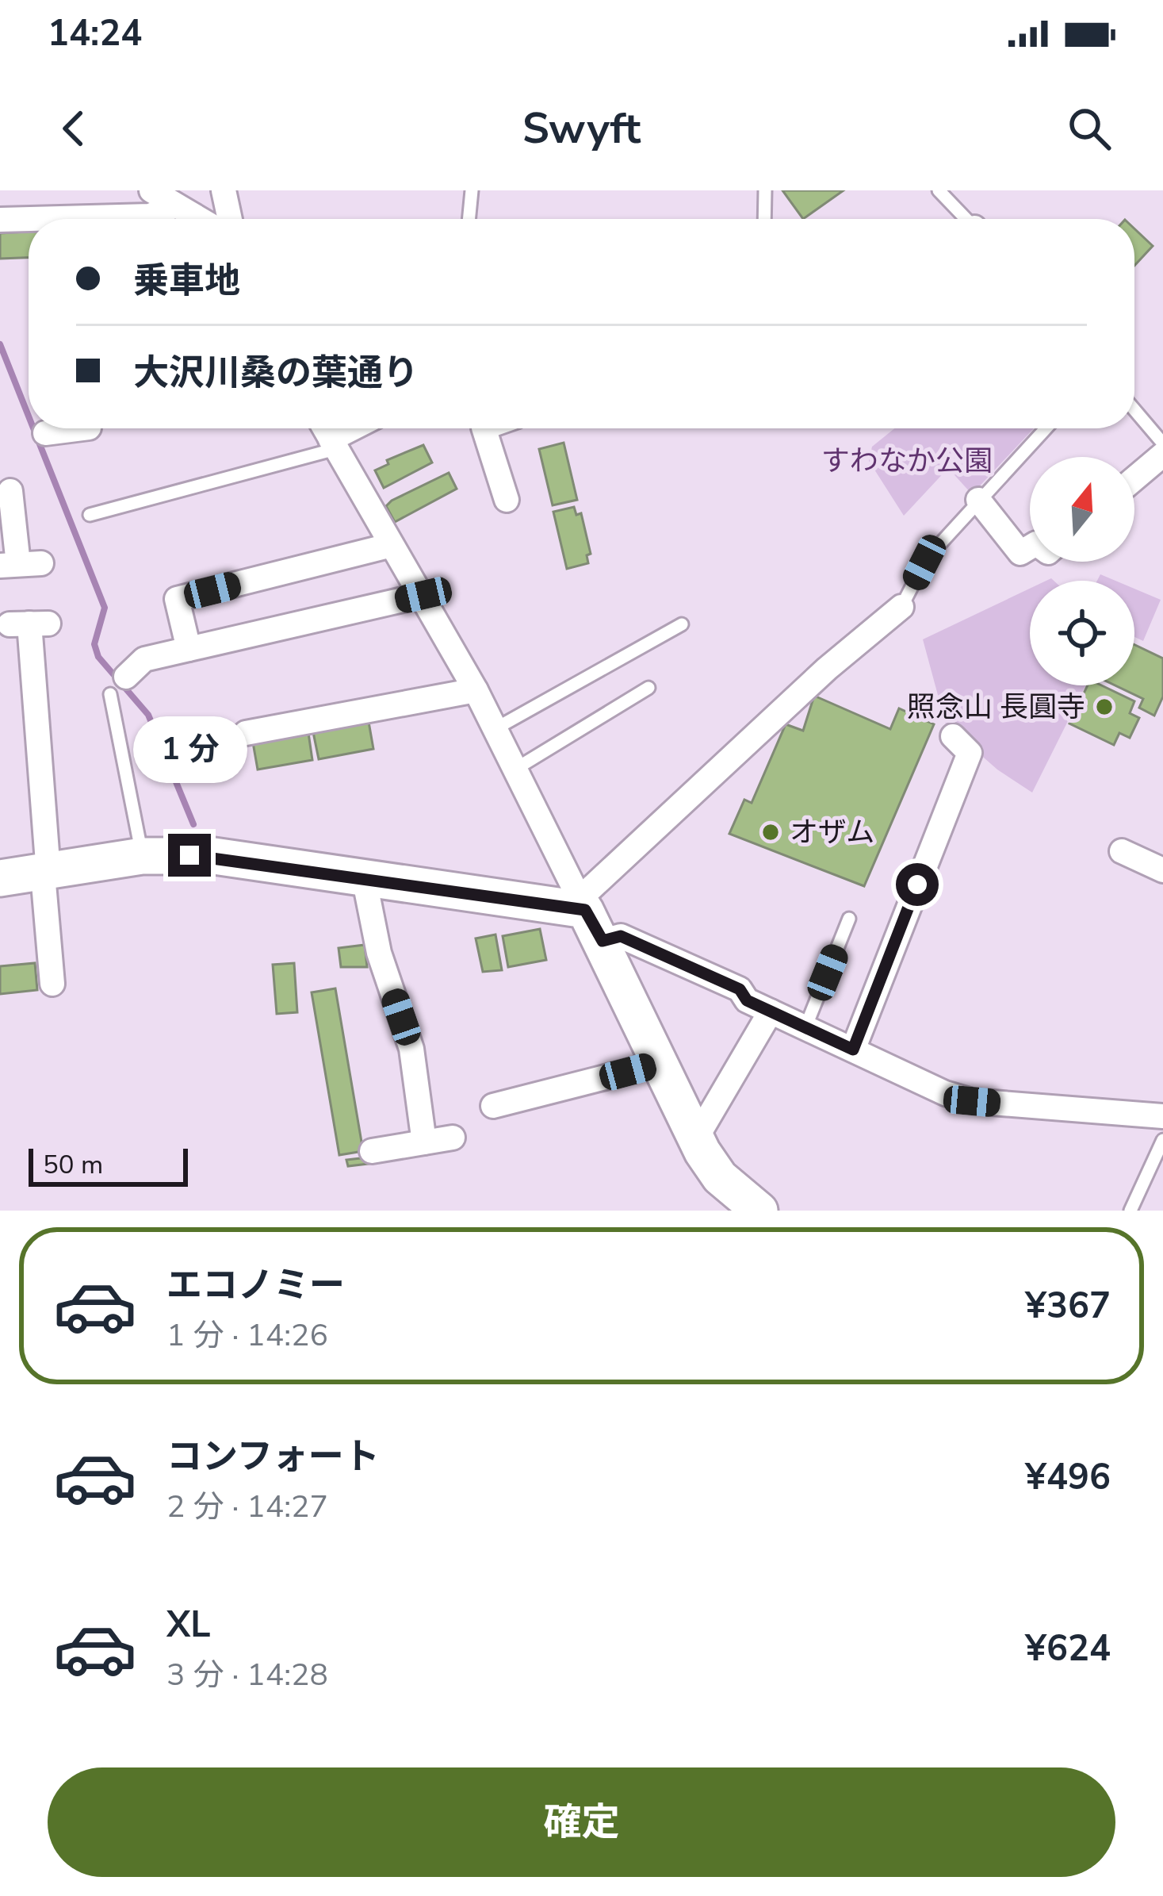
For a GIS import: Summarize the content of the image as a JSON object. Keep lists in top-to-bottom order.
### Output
{
  "parks": ["すわなか公園"],
  "places": ["照念山 長圓寺", "オザム"],
  "scale_bar": "50 m",
  "north": "top",
  "page": {
    "status": "14:24",
    "header": "Swyft",
    "banner": ["乗車地", "大沢川桑の葉通り"],
    "bubble": "1 分",
    "scale": "50 m",
    "list": [
      {
        "name": "エコノミー",
        "note": "1 分 · 14:26",
        "value": "¥367"
      },
      {
        "name": "コンフォート",
        "note": "2 分 · 14:27",
        "value": "¥496"
      },
      {
        "name": "XL",
        "note": "3 分 · 14:28",
        "value": "¥624"
      }
    ],
    "buttons": "確定"
  }
}
